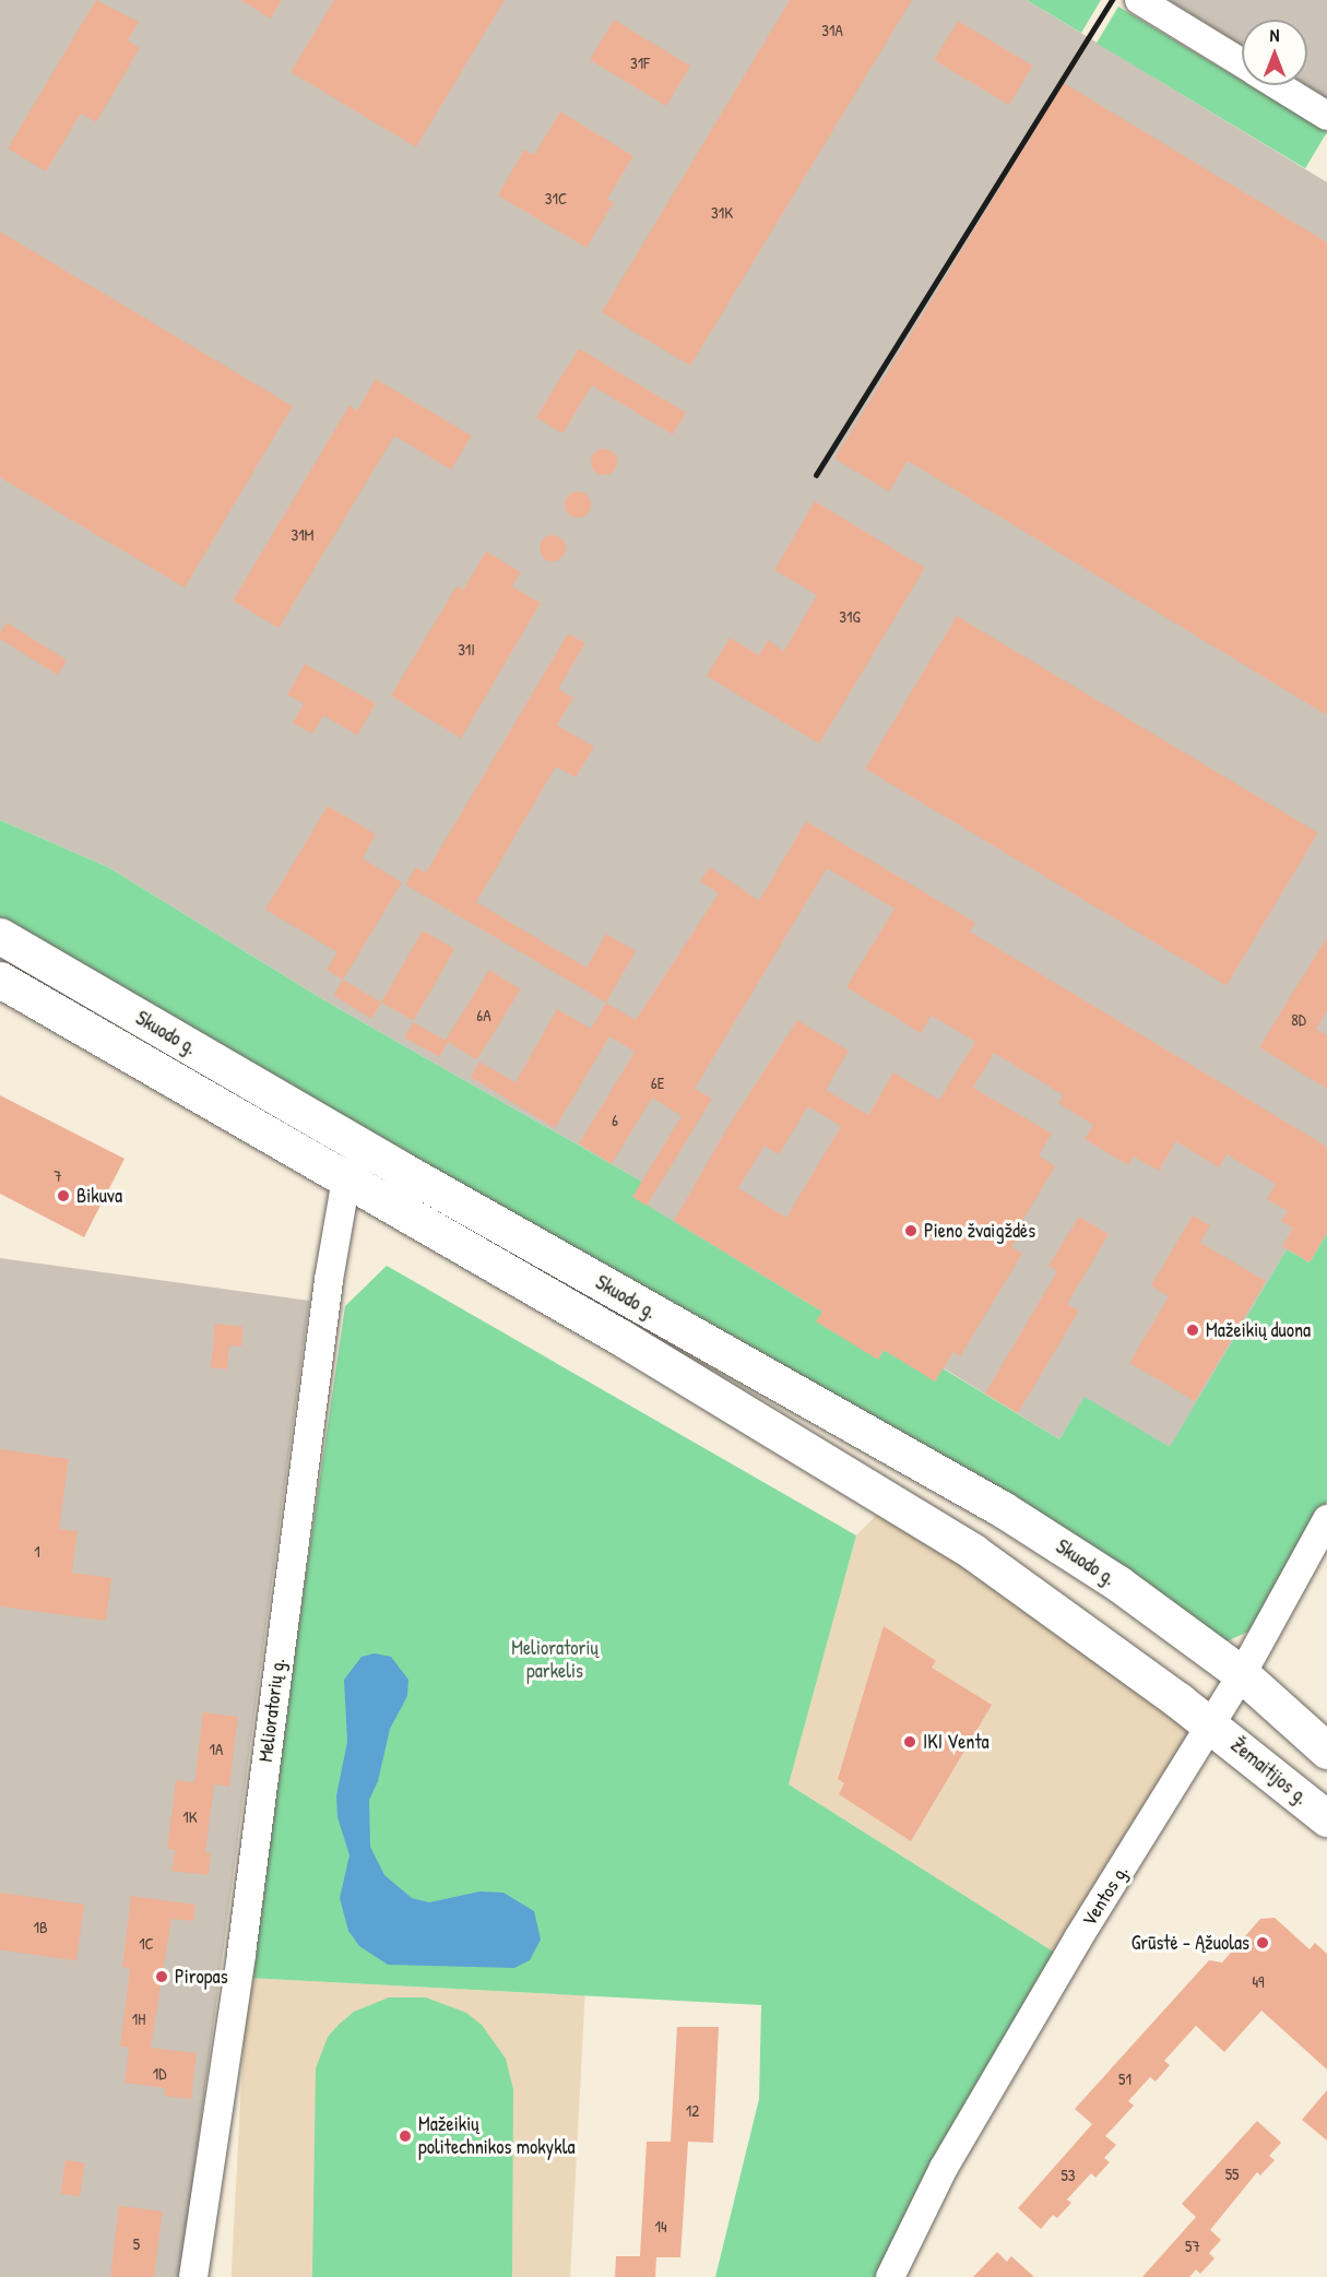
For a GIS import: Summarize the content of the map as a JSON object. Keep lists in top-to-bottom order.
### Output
{
  "streets": {
    "main road": ["Skuodo g.", "Žemaitijos g."],
    "street": ["Melioratorių g.", "Ventos g."]
  },
  "crossings": [
    ["Skuodo g.", "Melioratorių g."],
    ["Skuodo g.", "Žemaitijos g."],
    ["Skuodo g.", "Ventos g."],
    ["Žemaitijos g.", "Ventos g."]
  ],
  "parks": ["Melioratorių parkelis"],
  "places": [
    "Bikuva",
    "Pieno žvaigždės",
    "Mažeikių duona",
    "IKI Venta",
    "Grūstė - Ąžuolas",
    "Piropas",
    "Mažeikių politechnikos mokykla"
  ],
  "house_numbers": [
    "31A",
    "31F",
    "31C",
    "31K",
    "31M",
    "31G",
    "31I",
    "6A",
    "8D",
    "6E",
    "6",
    "7",
    "1",
    "1A",
    "1K",
    "1B",
    "1C",
    "49",
    "1H",
    "1D",
    "51",
    "12",
    "55",
    "53",
    "14",
    "5",
    "57"
  ],
  "north": "top"
}
